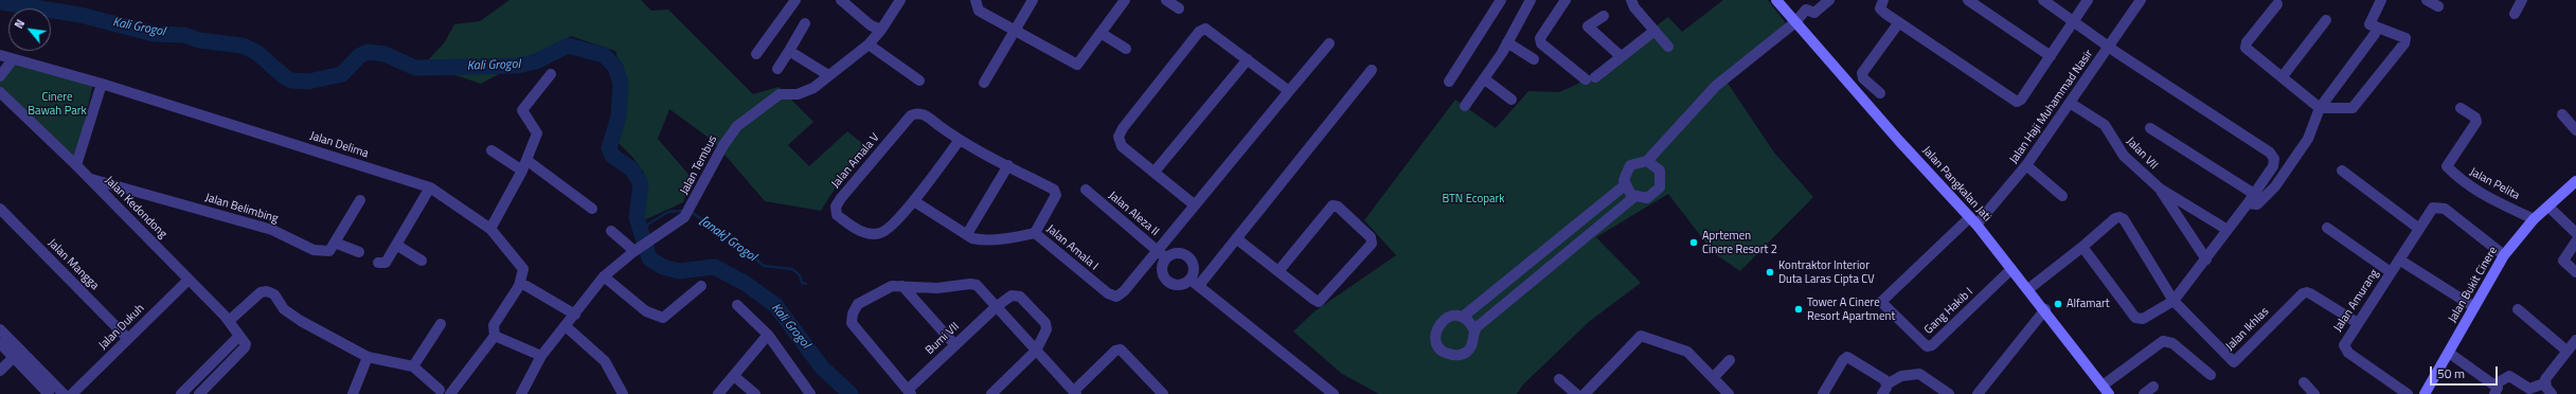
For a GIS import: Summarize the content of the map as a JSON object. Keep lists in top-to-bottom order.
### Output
{
  "streets": {
    "main road": ["Jalan Pangkalan Jati", "Jalan Bukit Cinere"],
    "street": [
      "Jalan Haji Muhammad Nasir",
      "Jalan Delima",
      "Jalan VII",
      "Jalan Amala V",
      "Jalan Tembus",
      "Jalan Pelita",
      "Jalan Kedondong",
      "Jalan Belimbing",
      "Jalan Aleza II",
      "Jalan Amala I",
      "Jalan Mangga",
      "Jalan Amurang",
      "Gang Hakib I",
      "Jalan Dukuh",
      "Jalan Ikhlas",
      "Bumi VII"
    ]
  },
  "crossings": [
    ["Jalan Haji Muhammad Nasir", "Jalan VII"],
    ["Jalan Haji Muhammad Nasir", "Jalan Pangkalan Jati"],
    ["Jalan Haji Muhammad Nasir", "Gang Hakib I"],
    ["Jalan Amala V", "Jalan Amala I"],
    ["Jalan Pangkalan Jati", "Gang Hakib I"],
    ["Jalan Pelita", "Jalan Bukit Cinere"],
    ["Jalan Kedondong", "Jalan Belimbing"],
    ["Jalan Kedondong", "Jalan Dukuh"],
    ["Jalan Aleza II", "Jalan Amala I"],
    ["Jalan Mangga", "Jalan Dukuh"],
    ["Jalan Bukit Cinere", "Jalan Amurang"],
    ["Jalan Amurang", "Jalan Ikhlas"]
  ],
  "water": ["Kali Grogol", "[anak] Grogol"],
  "parks": ["Cinere Bawah Park", "BTN Ecopark"],
  "places": [
    "Aprtemen Cinere Resort 2",
    "Kontraktor Interior Duta Laras Cipta CV",
    "Alfamart",
    "Tower A Cinere Resort Apartment"
  ],
  "scale_bar": "50 m",
  "north": "top left"
}
